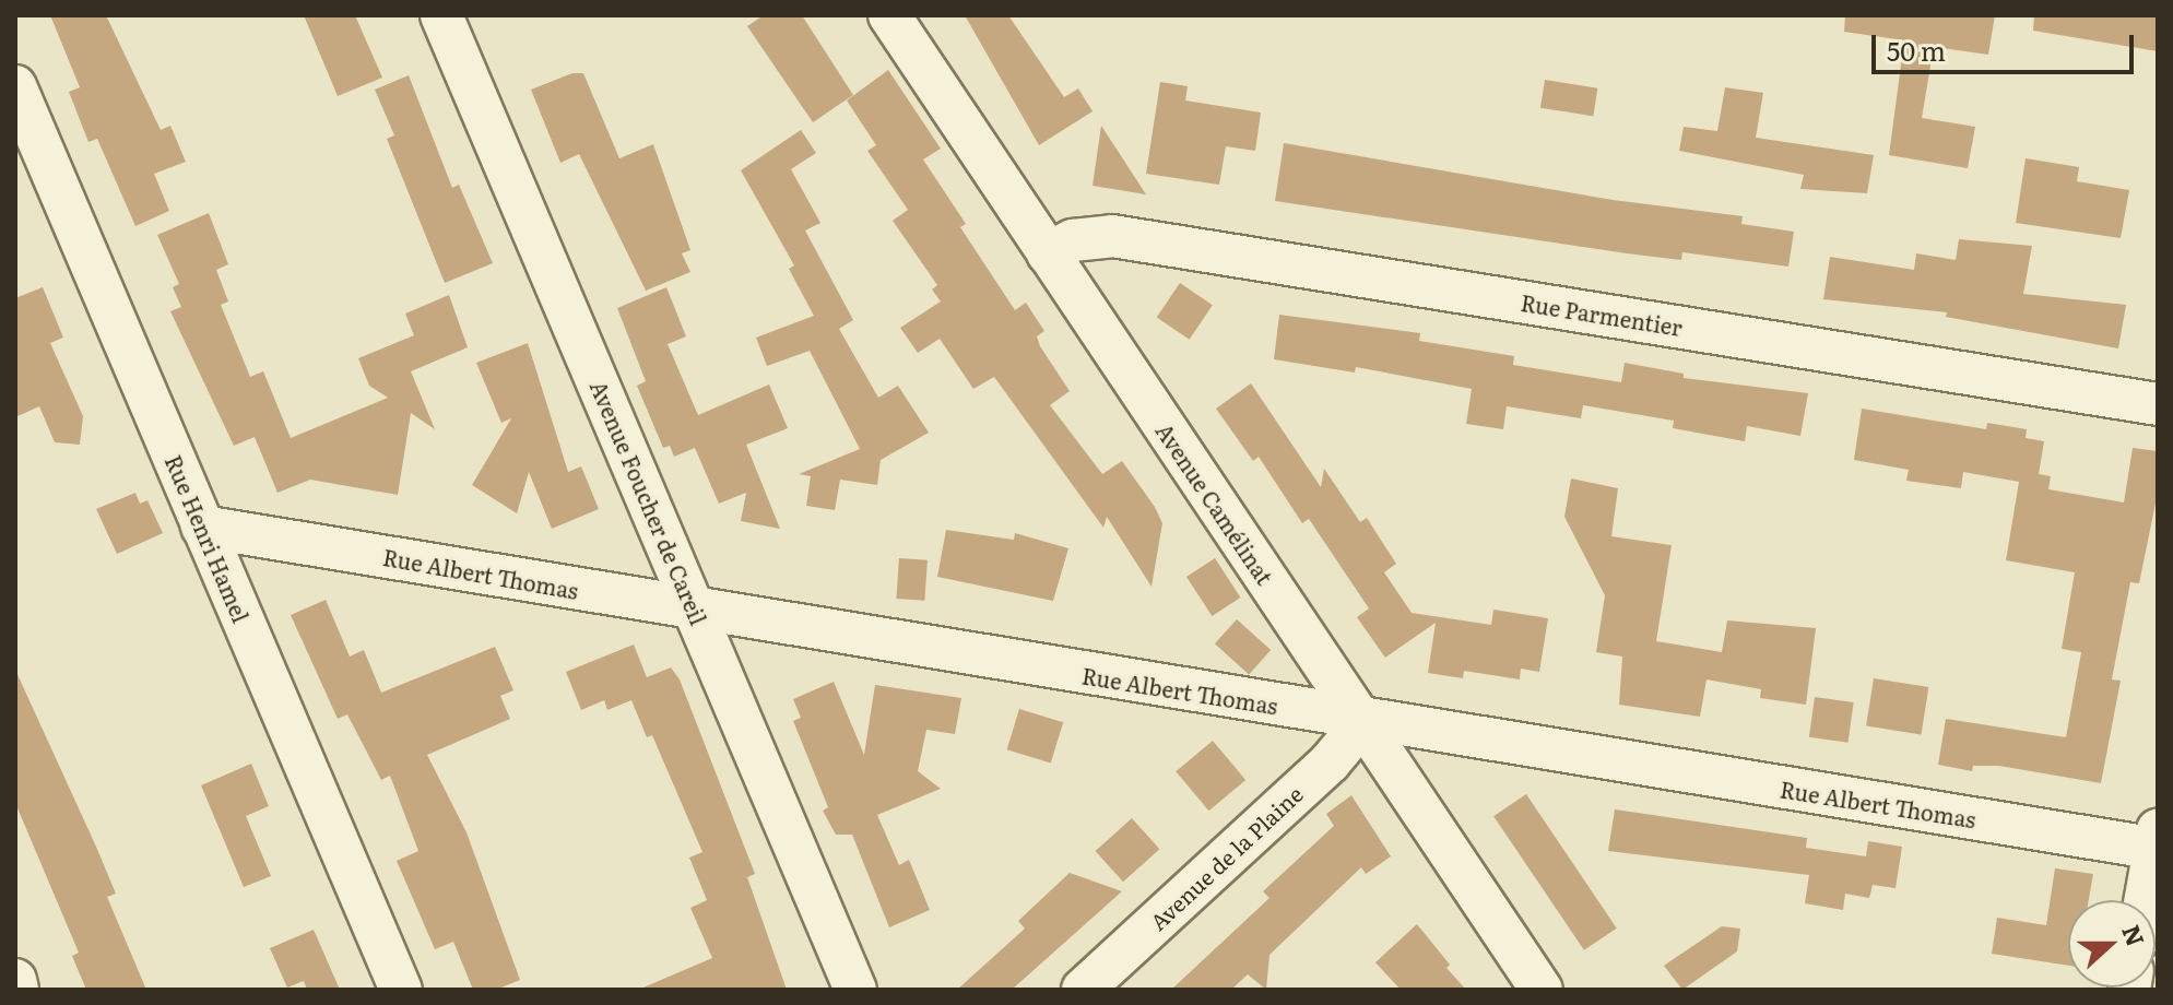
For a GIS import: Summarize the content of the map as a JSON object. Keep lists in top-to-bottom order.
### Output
{
  "streets": {
    "street": [
      "Rue Parmentier",
      "Avenue Foucher de Careil",
      "Avenue Camélinat",
      "Rue Henri Hamel",
      "Rue Albert Thomas",
      "Avenue de la Plaine"
    ]
  },
  "crossings": [
    ["Rue Parmentier", "Avenue Camélinat"],
    ["Avenue Foucher de Careil", "Rue Albert Thomas"],
    ["Avenue Camélinat", "Rue Albert Thomas"],
    ["Avenue Camélinat", "Avenue de la Plaine"],
    ["Rue Henri Hamel", "Rue Albert Thomas"],
    ["Rue Albert Thomas", "Avenue de la Plaine"]
  ],
  "scale_bar": "50 m",
  "north": "right"
}
